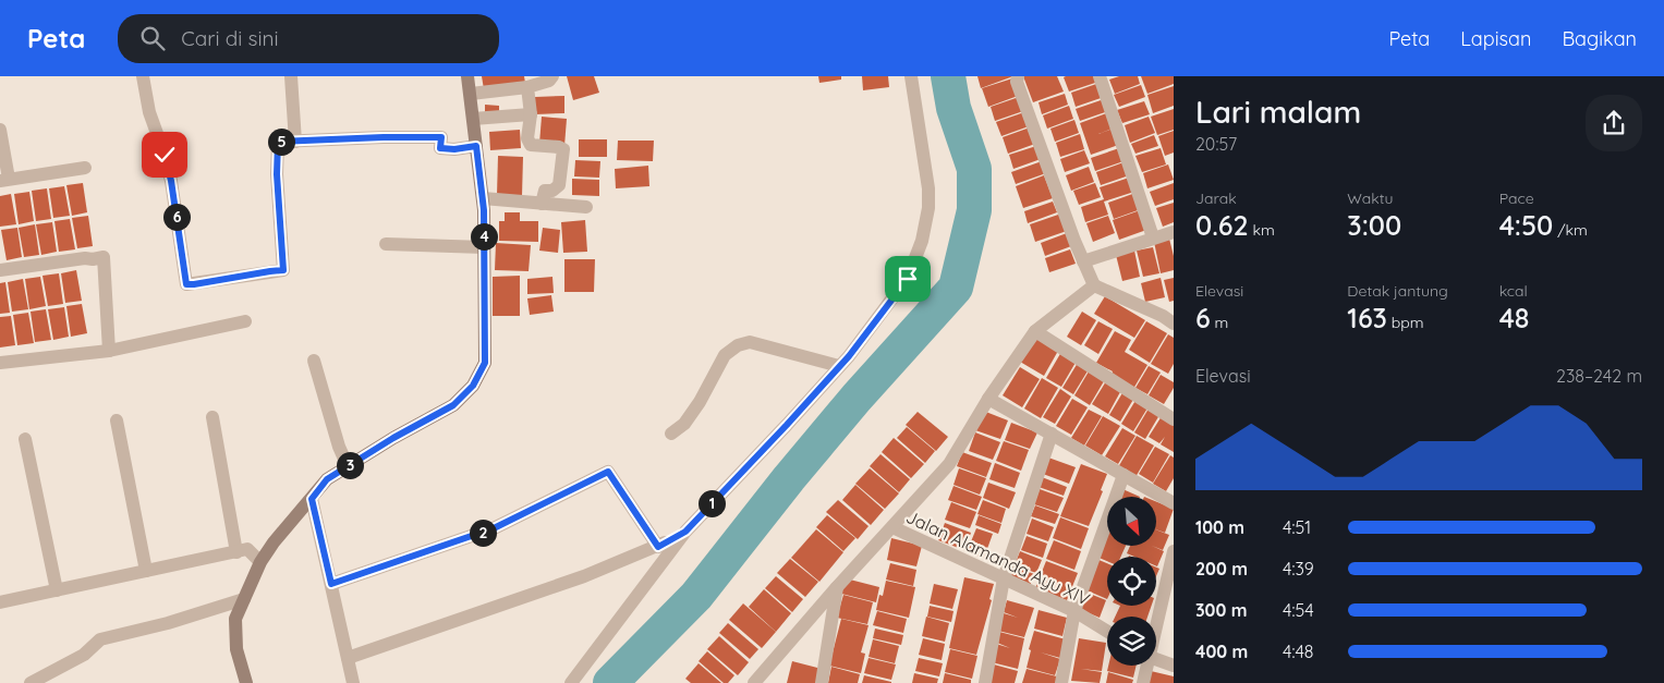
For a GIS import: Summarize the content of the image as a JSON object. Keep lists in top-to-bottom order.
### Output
{
  "streets": {
    "street": ["Jalan Alamanda Ayu XIV"]
  },
  "north": "bottom right",
  "page": {
    "header": "Peta",
    "search": "Cari di sini",
    "nav": ["Peta", "Lapisan", "Bagikan"],
    "heading": ["Lari malam", "20:57"],
    "pins": [
      "5",
      "6",
      "4",
      "3",
      "1",
      "2"
    ],
    "stats": [
      ["Jarak", "0.62 km"],
      ["Waktu", "3:00"],
      ["Pace", "4:50 /km"],
      ["Elevasi", "6 m"],
      ["Detak jantung", "163 bpm"],
      ["kcal", "48"]
    ],
    "chart": ["Elevasi", "238–242 m"],
    "list": [
      {
        "name": "100 m",
        "note": "4:51"
      },
      {
        "name": "200 m",
        "note": "4:39"
      },
      {
        "name": "300 m",
        "note": "4:54"
      },
      {
        "name": "400 m",
        "note": "4:48"
      }
    ]
  }
}
